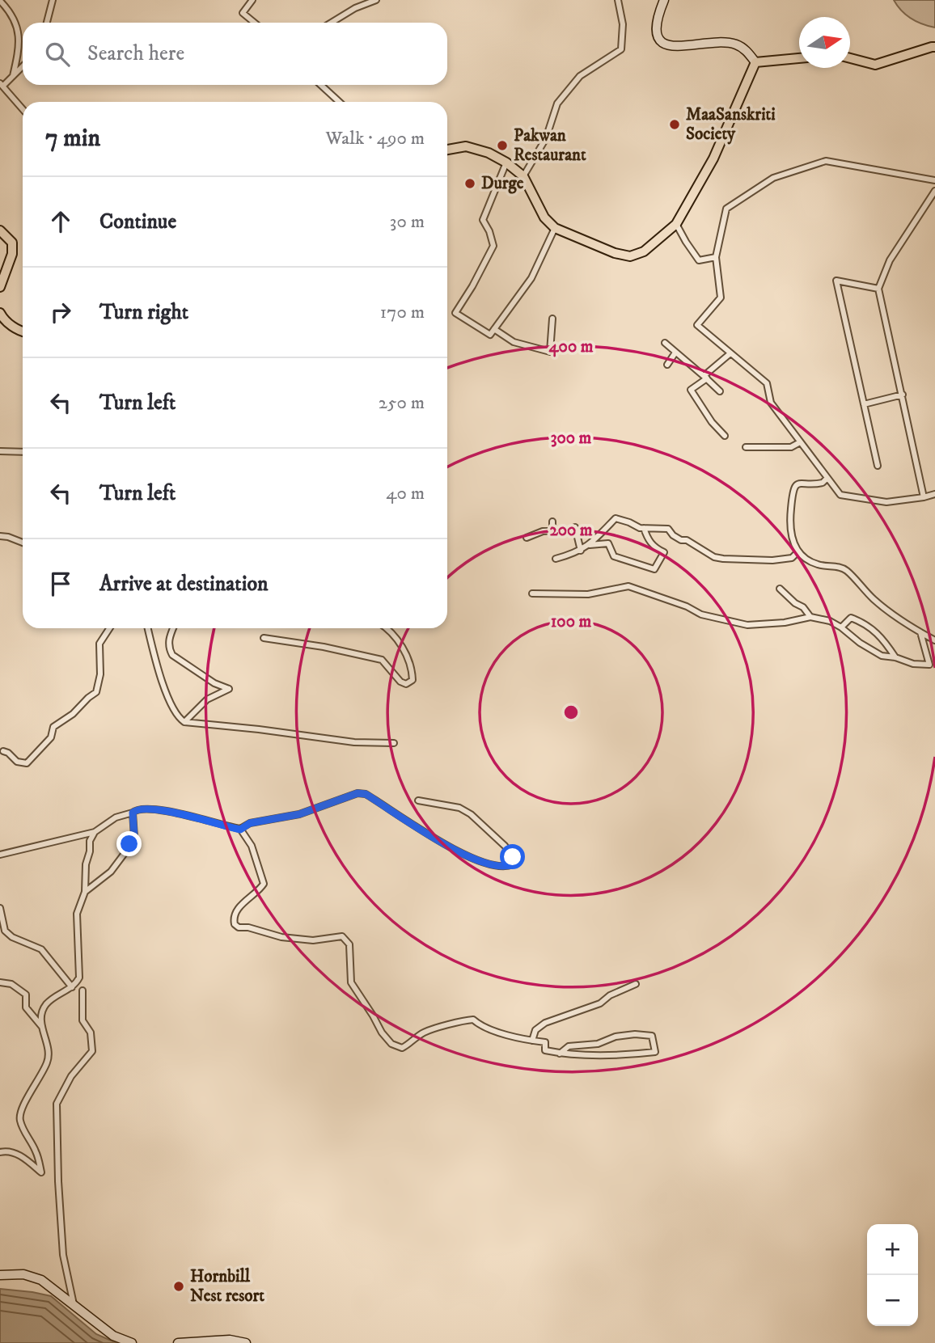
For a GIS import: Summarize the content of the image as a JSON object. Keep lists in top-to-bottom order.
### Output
{
  "places": [
    "MaaSanskriti Society",
    "Pakwan Restaurant",
    "Durge",
    "Hornbill Nest resort"
  ],
  "north": "right",
  "page": {
    "search": "Search here",
    "heading": ["7 min", "Walk · 490 m"],
    "list": [
      ["Continue", "30 m"],
      ["Turn right", "170 m"],
      ["Turn left", "250 m"],
      ["Turn left", "40 m"],
      "Arrive at destination"
    ],
    "map_buttons": ["+", "−"]
  },
  "rings": [
    "400 m",
    "300 m",
    "200 m",
    "100 m"
  ]
}
